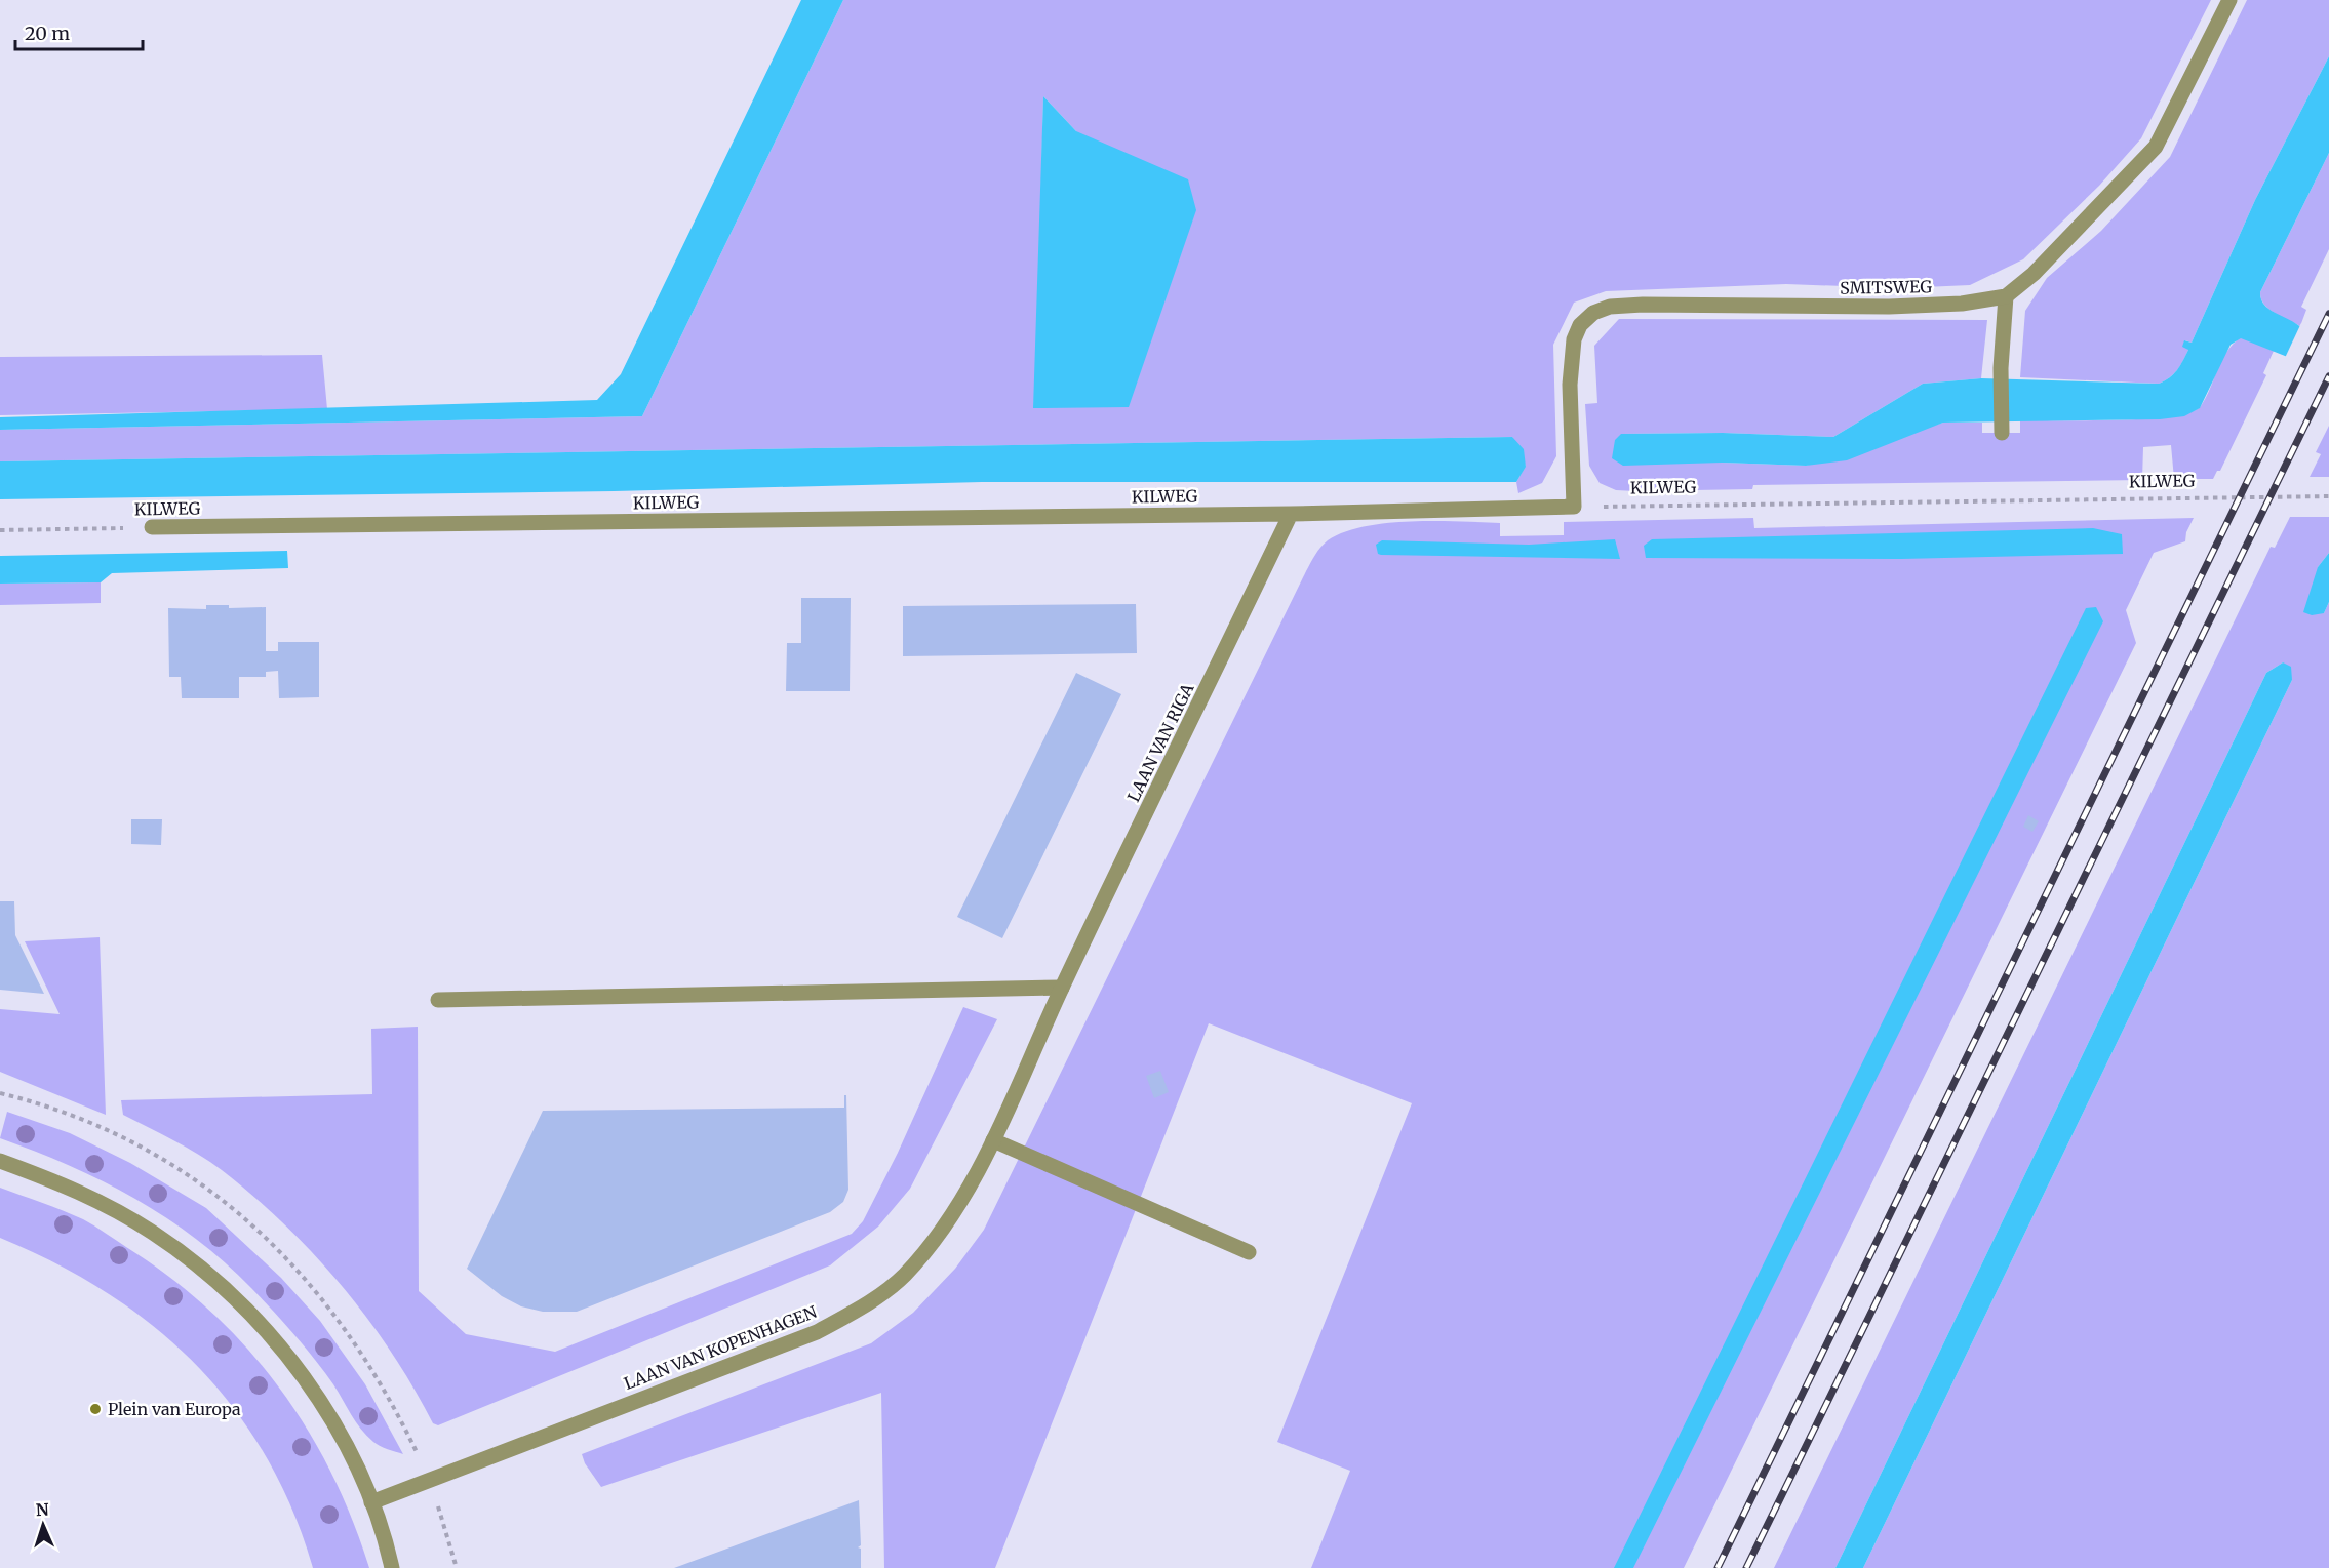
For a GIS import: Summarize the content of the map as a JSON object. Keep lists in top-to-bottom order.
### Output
{
  "streets": {
    "street": [
      "SMITSWEG",
      "KILWEG",
      "LAAN VAN RIGA",
      "LAAN VAN KOPENHAGEN"
    ]
  },
  "crossings": [
    ["SMITSWEG", "KILWEG"],
    ["KILWEG", "LAAN VAN RIGA"],
    ["LAAN VAN RIGA", "LAAN VAN KOPENHAGEN"]
  ],
  "places": ["Plein van Europa"],
  "scale_bar": "20 m",
  "north": "top"
}
